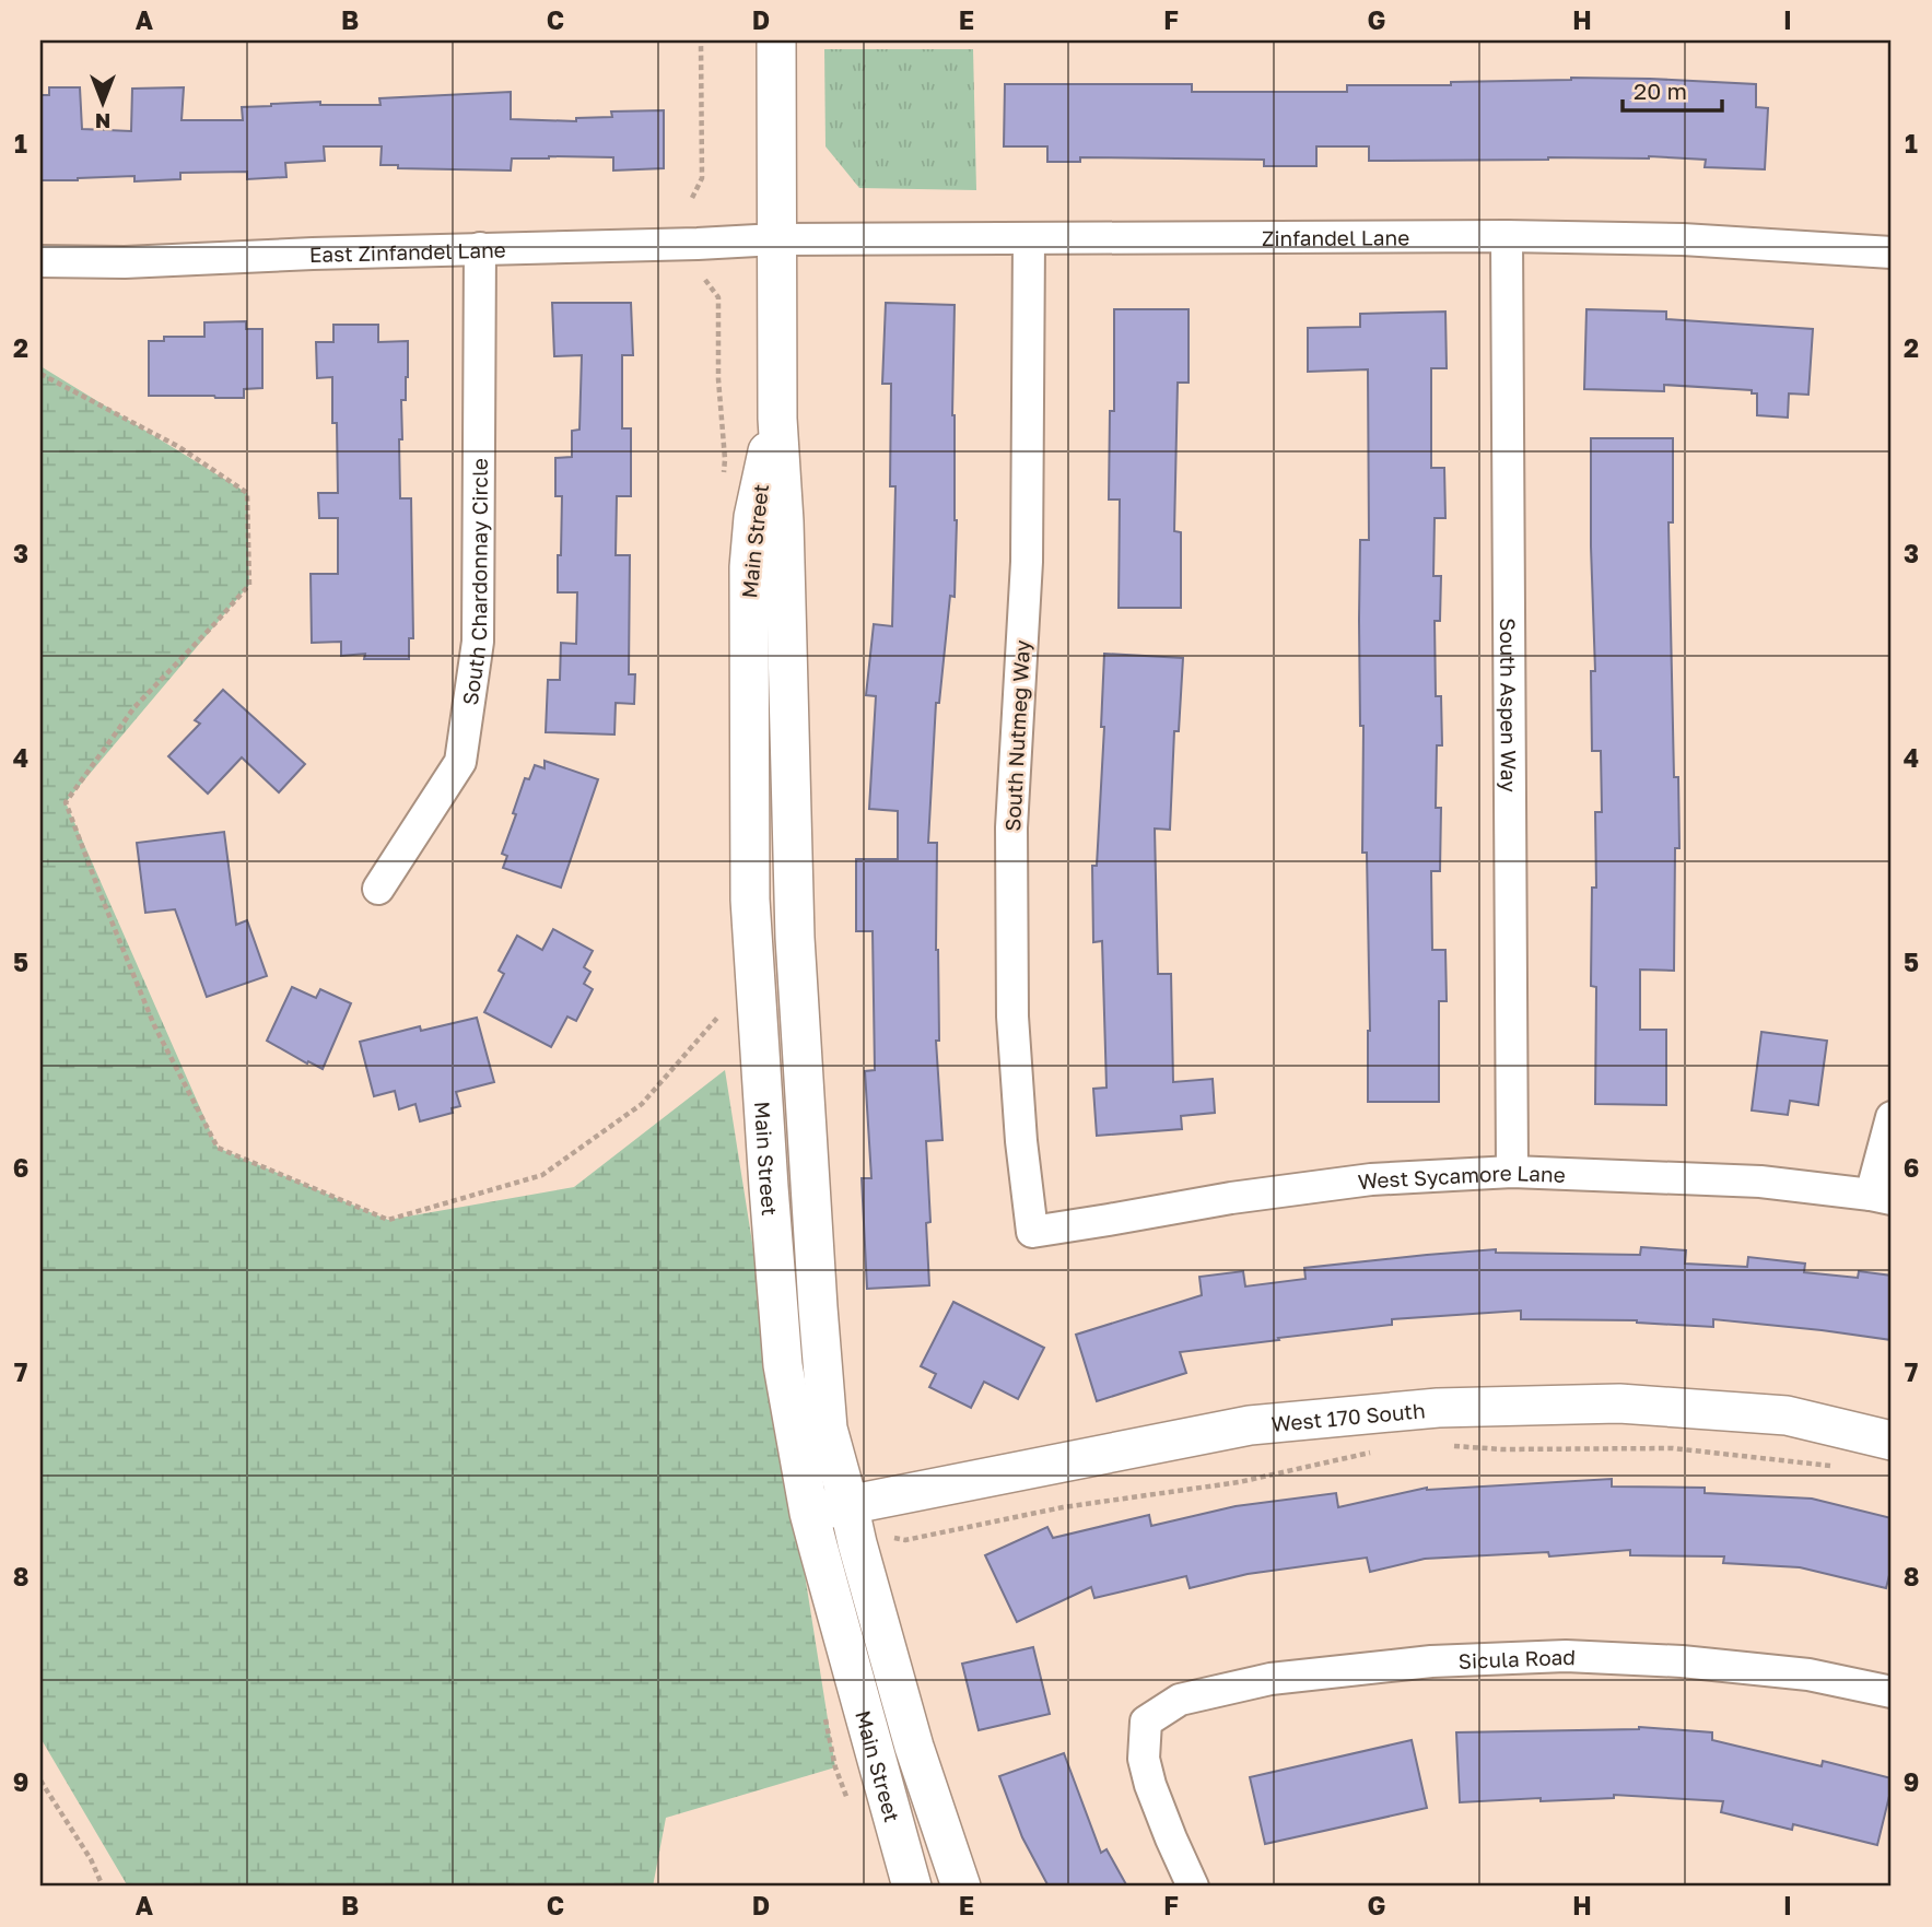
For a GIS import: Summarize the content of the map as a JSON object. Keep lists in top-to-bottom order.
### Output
{
  "streets": {
    "street": [
      "Zinfandel Lane",
      "East Zinfandel Lane",
      "Main Street",
      "South Chardonnay Circle",
      "South Aspen Way",
      "South Nutmeg Way",
      "West Sycamore Lane",
      "West 170 South",
      "Sicula Road"
    ]
  },
  "crossings": [
    ["Zinfandel Lane", "East Zinfandel Lane"],
    ["Zinfandel Lane", "Main Street"],
    ["Zinfandel Lane", "South Aspen Way"],
    ["Zinfandel Lane", "South Nutmeg Way"],
    ["East Zinfandel Lane", "Main Street"],
    ["East Zinfandel Lane", "South Chardonnay Circle"],
    ["Main Street", "West 170 South"],
    ["South Aspen Way", "West Sycamore Lane"],
    ["South Nutmeg Way", "West Sycamore Lane"]
  ],
  "scale_bar": "20 m",
  "north": "bottom",
  "grid": {
    "columns": [
      "A",
      "B",
      "C",
      "D",
      "E",
      "F",
      "G",
      "H",
      "I"
    ],
    "rows": [
      "1",
      "2",
      "3",
      "4",
      "5",
      "6",
      "7",
      "8",
      "9"
    ]
  }
}
